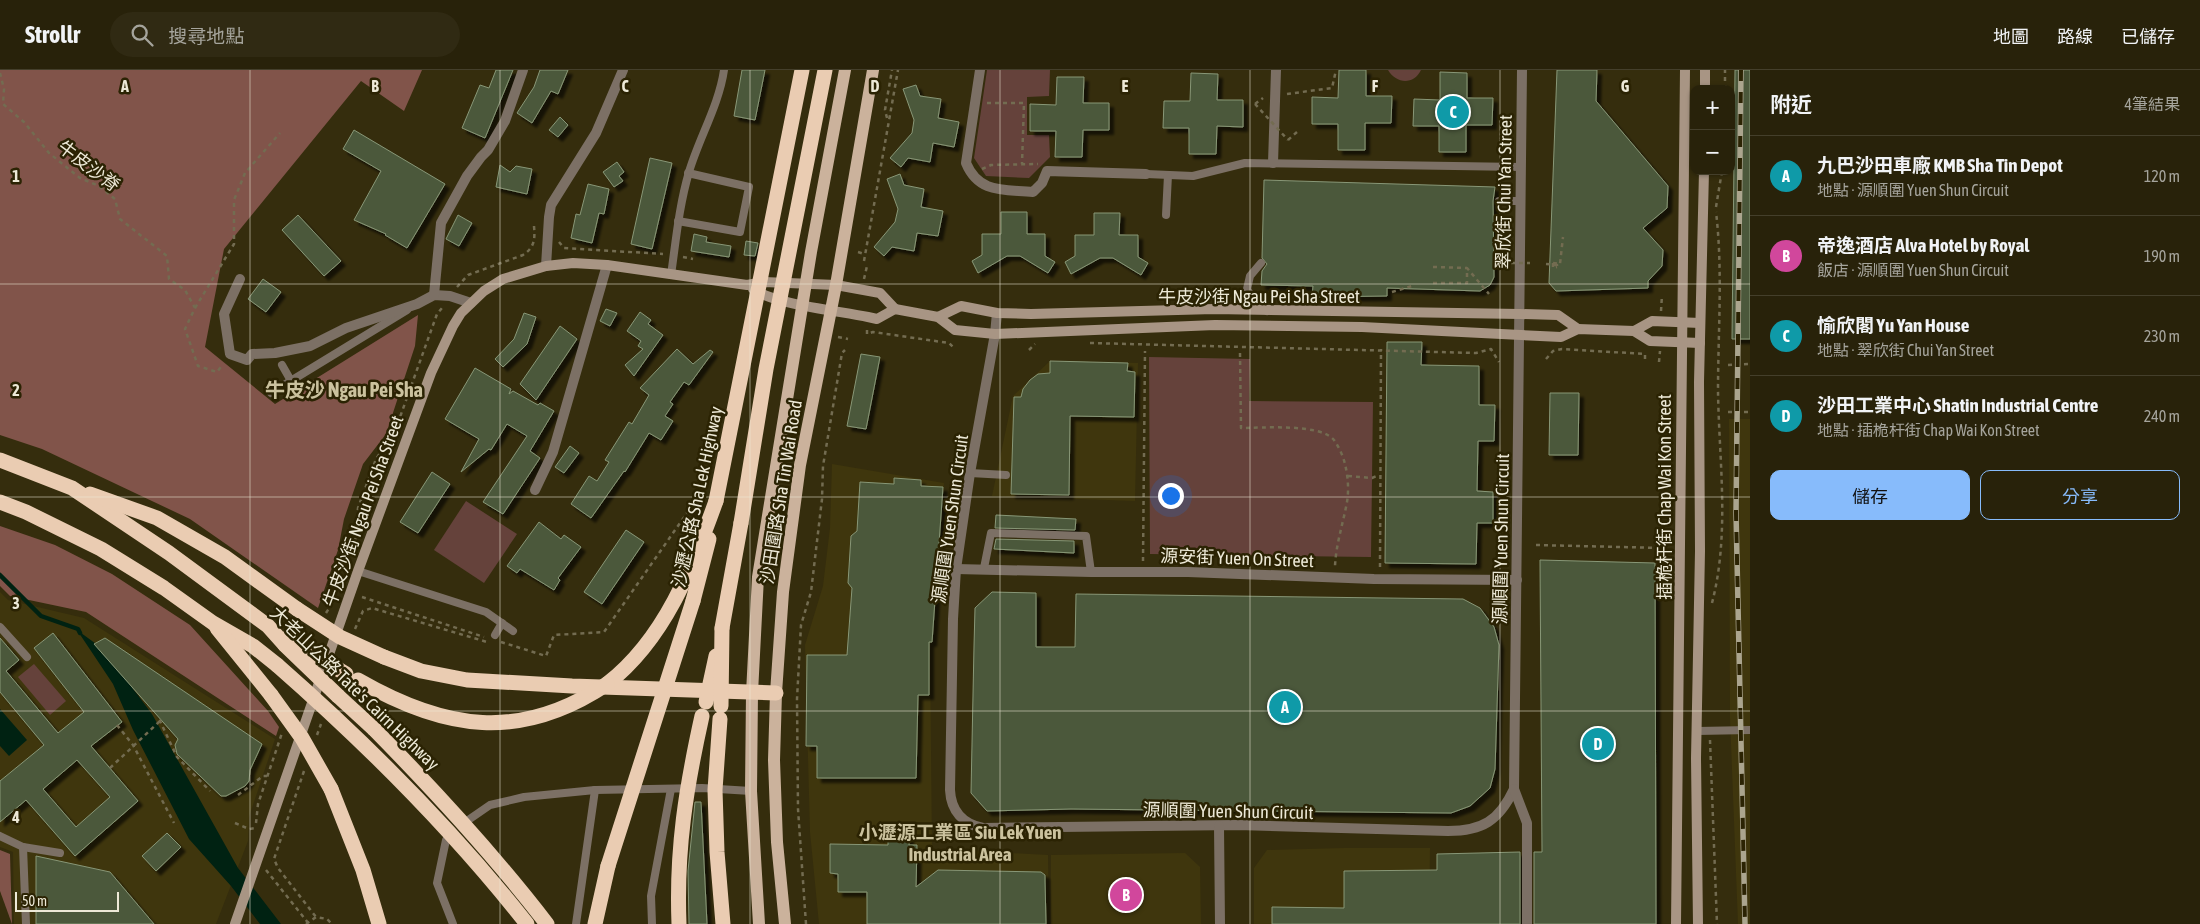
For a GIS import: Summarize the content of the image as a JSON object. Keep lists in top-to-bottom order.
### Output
{
  "streets": {
    "highway": ["沙瀝公路 Sha Lek Highway", "大老山公路 Tate's Cairn Highway"],
    "main road": ["沙田圍路 Sha Tin Wai Road"],
    "street": [
      "翠欣街 Chui Yan Street",
      "牛皮沙街 Ngau Pei Sha Street",
      "插桅杆街 Chap Wai Kon Street",
      "源順圍 Yuen Shun Circuit",
      "源安街 Yuen On Street"
    ],
    "path": ["牛皮沙脊"]
  },
  "crossings": [
    ["翠欣街 Chui Yan Street", "牛皮沙街 Ngau Pei Sha Street"],
    ["翠欣街 Chui Yan Street", "源順圍 Yuen Shun Circuit"],
    ["牛皮沙街 Ngau Pei Sha Street", "沙田圍路 Sha Tin Wai Road"],
    ["牛皮沙街 Ngau Pei Sha Street", "插桅杆街 Chap Wai Kon Street"],
    ["牛皮沙街 Ngau Pei Sha Street", "源順圍 Yuen Shun Circuit"],
    ["源順圍 Yuen Shun Circuit", "源安街 Yuen On Street"]
  ],
  "districts": ["牛皮沙 Ngau Pei Sha", "小瀝源工業區 Siu Lek Yuen Industrial Area"],
  "scale_bar": "50 m",
  "page": {
    "header": "Strollr",
    "search": "搜尋地點",
    "nav": ["地圖", "路線", "已儲存"],
    "heading": ["附近", "4筆結果"],
    "map_buttons": ["+", "−"],
    "pins": [
      "C",
      "A",
      "D",
      "B"
    ],
    "list": [
      {
        "mark": "A",
        "name": "九巴沙田車廠 KMB Sha Tin Depot",
        "note": "地點 · 源順圍 Yuen Shun Circuit",
        "value": "120 m"
      },
      {
        "mark": "B",
        "name": "帝逸酒店 Alva Hotel by Royal",
        "note": "飯店 · 源順圍 Yuen Shun Circuit",
        "value": "190 m"
      },
      {
        "mark": "C",
        "name": "愉欣閣 Yu Yan House",
        "note": "地點 · 翠欣街 Chui Yan Street",
        "value": "230 m"
      },
      {
        "mark": "D",
        "name": "沙田工業中心 Shatin Industrial Centre",
        "note": "地點 · 插桅杆街 Chap Wai Kon Street",
        "value": "240 m"
      }
    ],
    "buttons": ["儲存", "分享"],
    "scale": "50 m"
  },
  "grid": {
    "columns": [
      "A",
      "B",
      "C",
      "D",
      "E",
      "F",
      "G"
    ],
    "rows": [
      "1",
      "2",
      "3",
      "4"
    ]
  }
}
